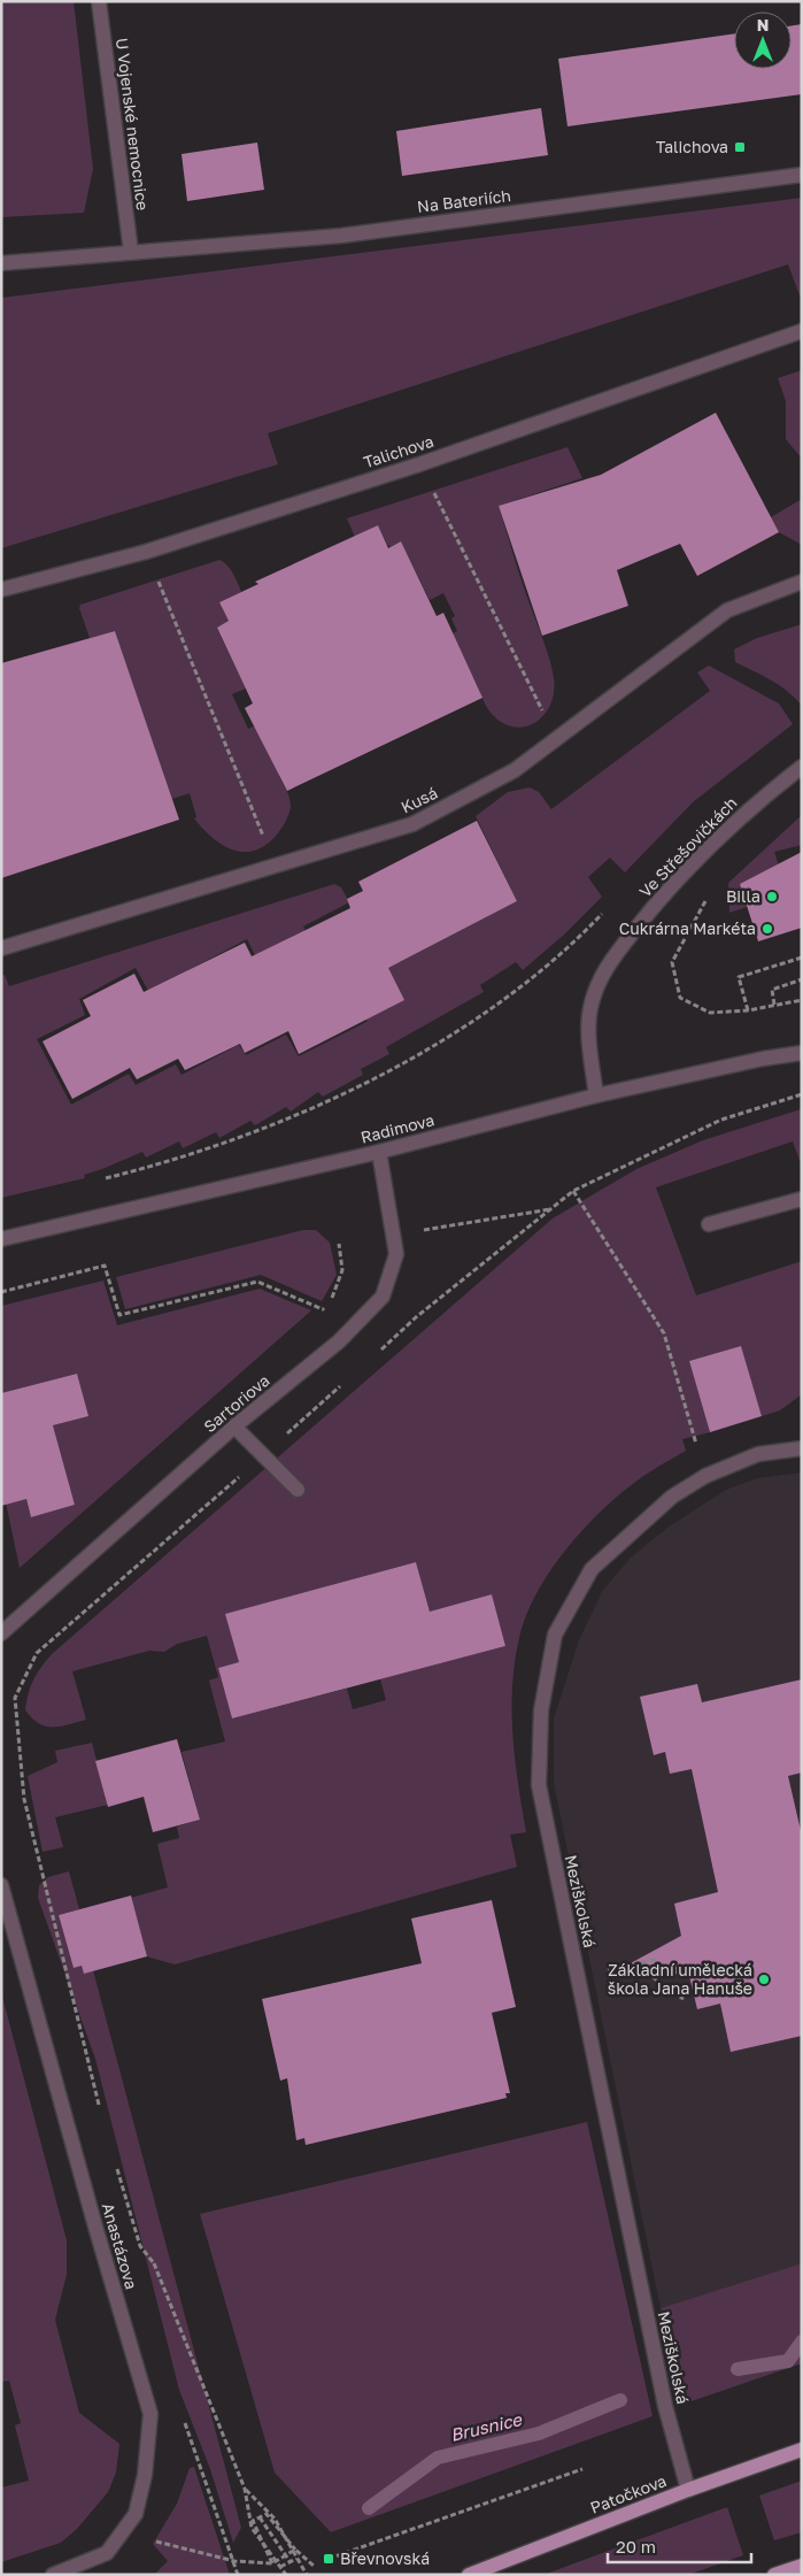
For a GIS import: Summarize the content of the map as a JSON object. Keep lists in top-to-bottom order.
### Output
{
  "streets": {
    "main road": ["Patočkova"],
    "street": [
      "U Vojenské nemocnice",
      "Na Bateriích",
      "Talichova",
      "Kusá",
      "Ve Střešovičkách",
      "Radimova",
      "Sartoriova",
      "Meziškolská",
      "Anastázova"
    ]
  },
  "crossings": [
    ["U Vojenské nemocnice", "Na Bateriích"],
    ["Ve Střešovičkách", "Radimova"],
    ["Radimova", "Sartoriova"],
    ["Meziškolská", "Patočkova"]
  ],
  "water": ["Brusnice"],
  "places": {
    "transit": ["Talichova", "Břevnovská"],
    "other": ["Billa", "Cukrárna Markéta", "Základní umělecká škola Jana Hanuše"]
  },
  "scale_bar": "20 m",
  "north": "top"
}
